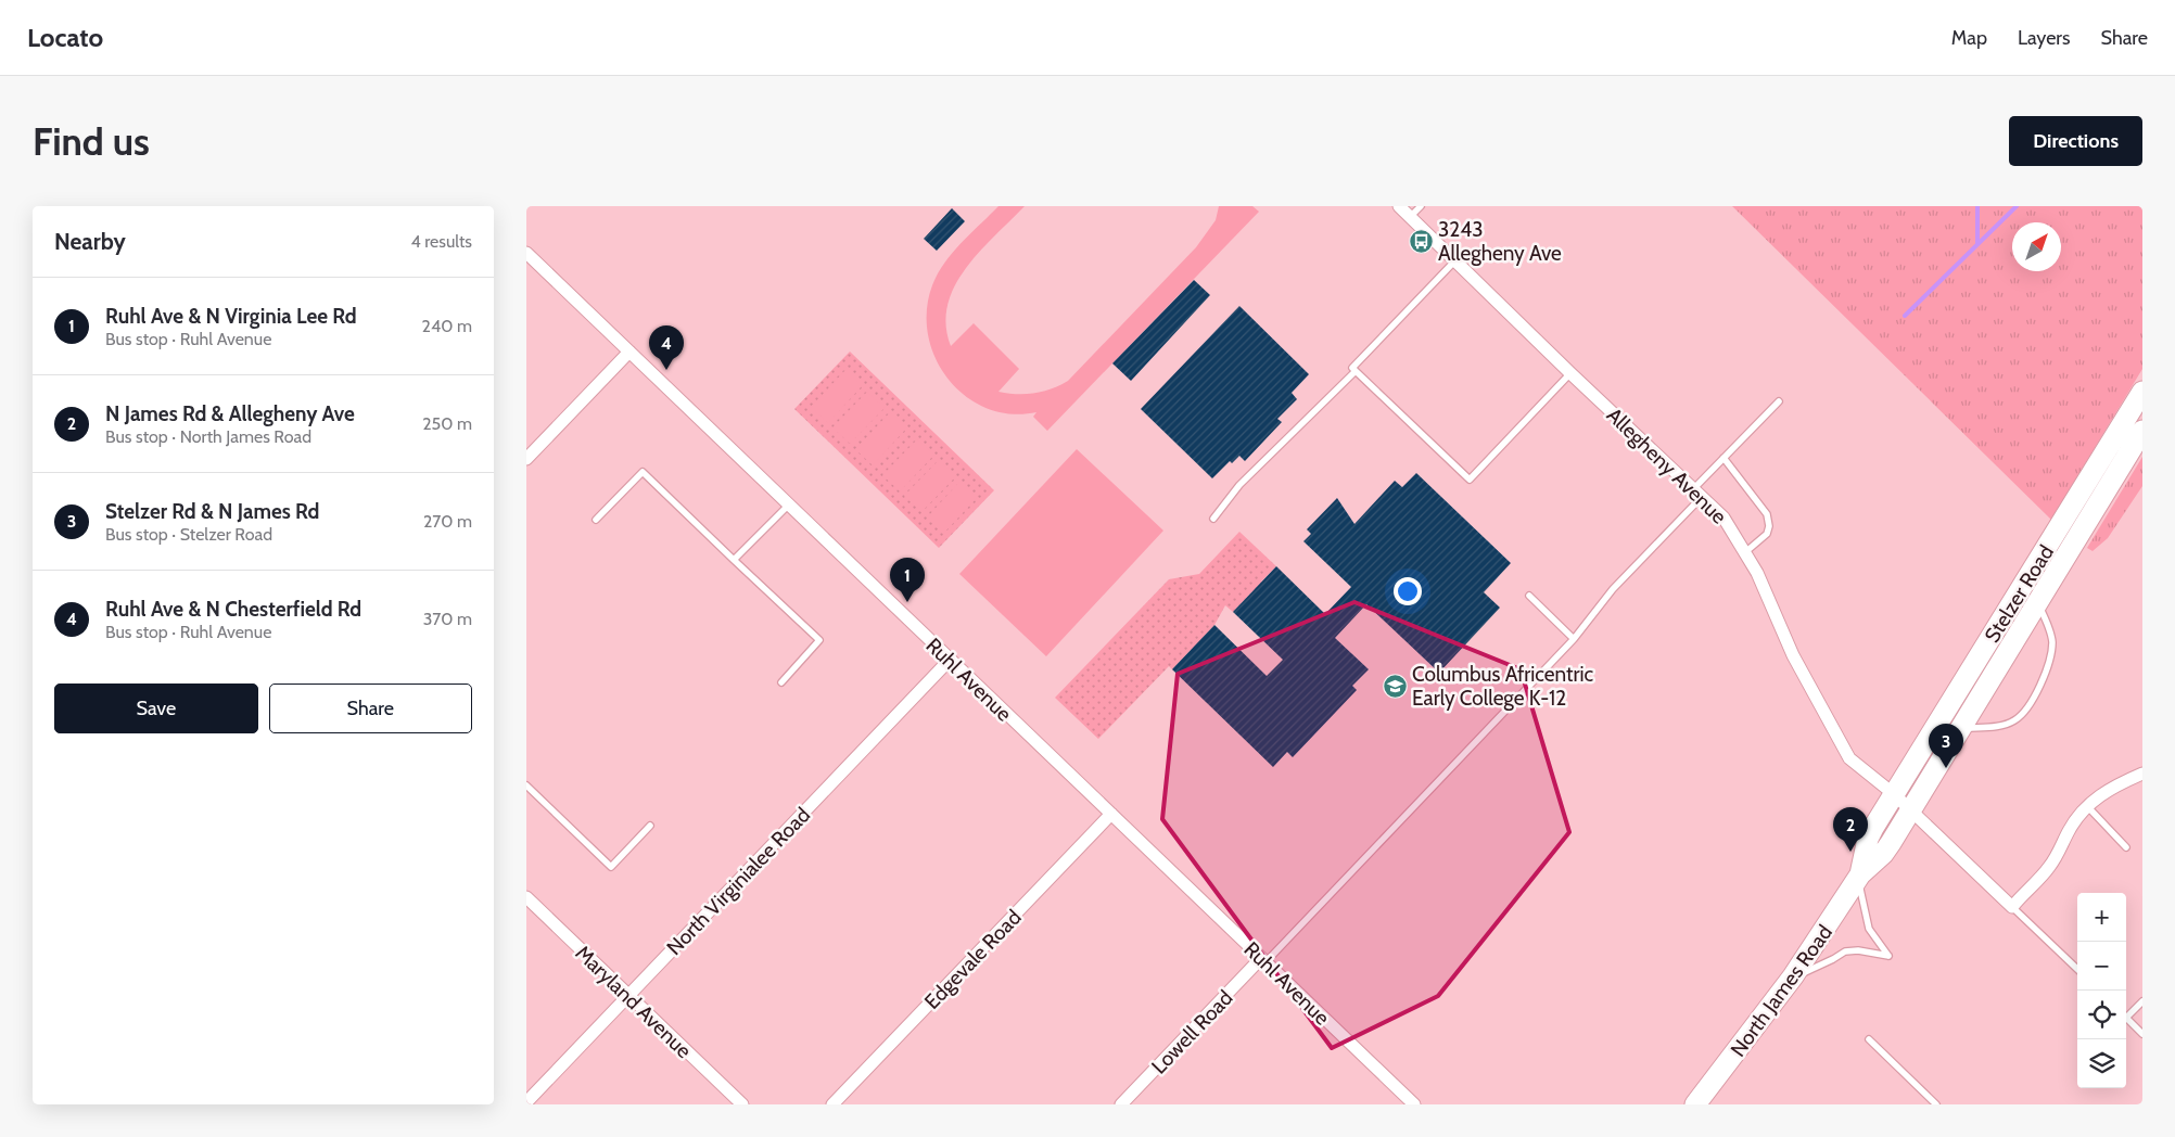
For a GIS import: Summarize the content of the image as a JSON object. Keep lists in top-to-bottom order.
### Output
{
  "streets": {
    "main road": ["Stelzer Road", "North James Road"],
    "street": [
      "Allegheny Avenue",
      "Ruhl Avenue",
      "North Virginialee Road",
      "Edgevale Road",
      "Maryland Avenue",
      "Lowell Road"
    ]
  },
  "crossings": [
    ["Allegheny Avenue", "Stelzer Road"],
    ["Allegheny Avenue", "North James Road"],
    ["Stelzer Road", "North James Road"],
    ["Ruhl Avenue", "North Virginialee Road"],
    ["Ruhl Avenue", "Edgevale Road"],
    ["Ruhl Avenue", "Lowell Road"],
    ["North Virginialee Road", "Maryland Avenue"]
  ],
  "places": {
    "bus stop": ["3243 Allegheny Ave"],
    "school or university": ["Columbus Africentric Early College K-12"]
  },
  "north": "top right",
  "page": {
    "header": "Locato",
    "nav": ["Map", "Layers", "Share"],
    "buttons": [
      "Directions",
      ["Save", "Share"]
    ],
    "title": "Find us",
    "heading": ["Nearby", "4 results"],
    "list": [
      {
        "mark": "1",
        "name": "Ruhl Ave & N Virginia Lee Rd",
        "note": "Bus stop · Ruhl Avenue",
        "value": "240 m"
      },
      {
        "mark": "2",
        "name": "N James Rd & Allegheny Ave",
        "note": "Bus stop · North James Road",
        "value": "250 m"
      },
      {
        "mark": "3",
        "name": "Stelzer Rd & N James Rd",
        "note": "Bus stop · Stelzer Road",
        "value": "270 m"
      },
      {
        "mark": "4",
        "name": "Ruhl Ave & N Chesterfield Rd",
        "note": "Bus stop · Ruhl Avenue",
        "value": "370 m"
      }
    ],
    "pins": [
      "4",
      "1",
      "3",
      "2"
    ],
    "map_buttons": ["+", "−"]
  }
}
